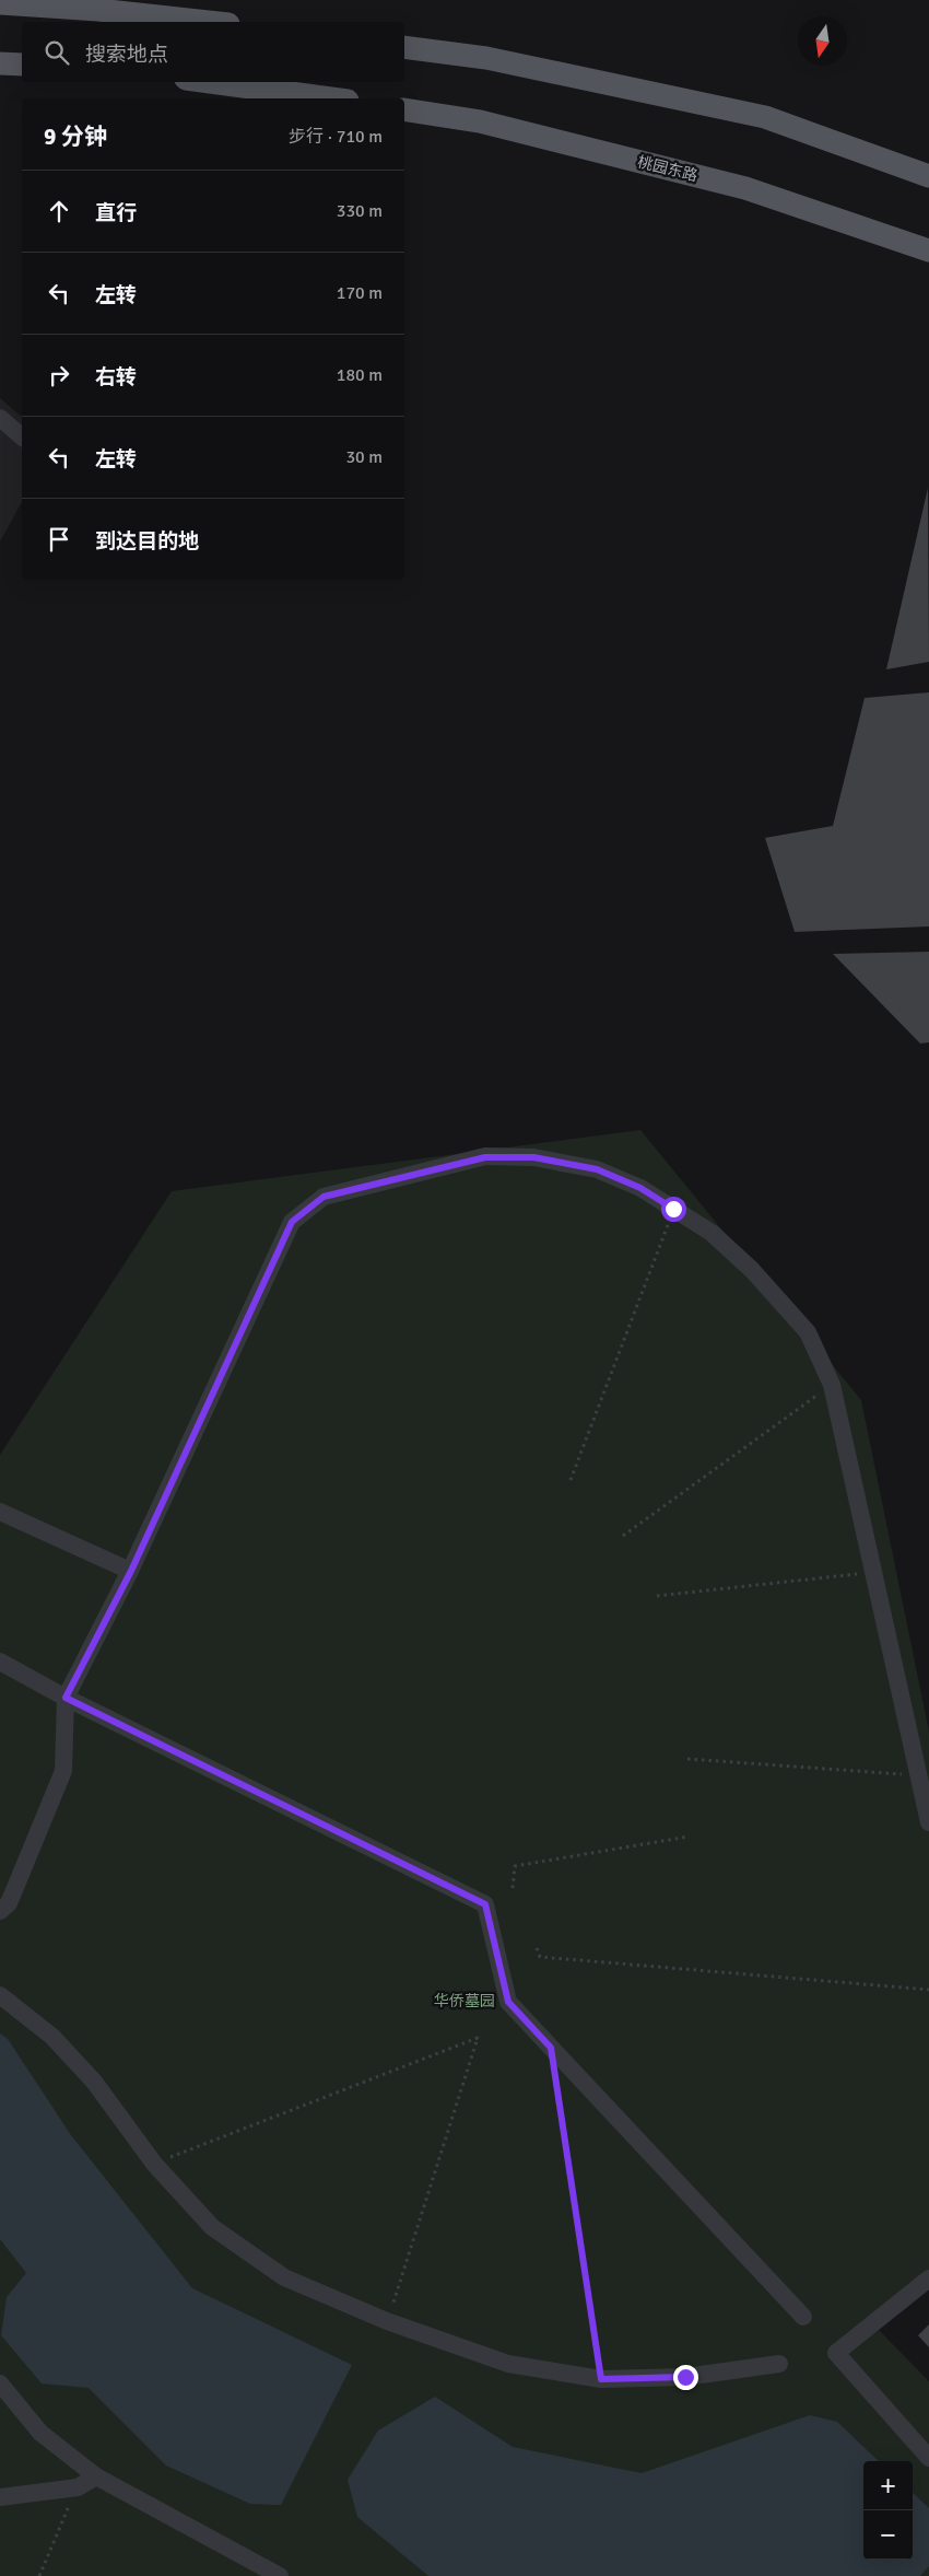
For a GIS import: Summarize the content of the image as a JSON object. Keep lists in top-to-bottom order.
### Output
{
  "streets": {
    "main road": ["桃园东路"]
  },
  "parks": ["华侨墓园"],
  "north": "bottom",
  "page": {
    "search": "搜索地点",
    "heading": ["9 分钟", "步行 · 710 m"],
    "list": [
      ["直行", "330 m"],
      ["左转", "170 m"],
      ["右转", "180 m"],
      ["左转", "30 m"],
      "到达目的地"
    ],
    "map_buttons": ["+", "−"]
  }
}
